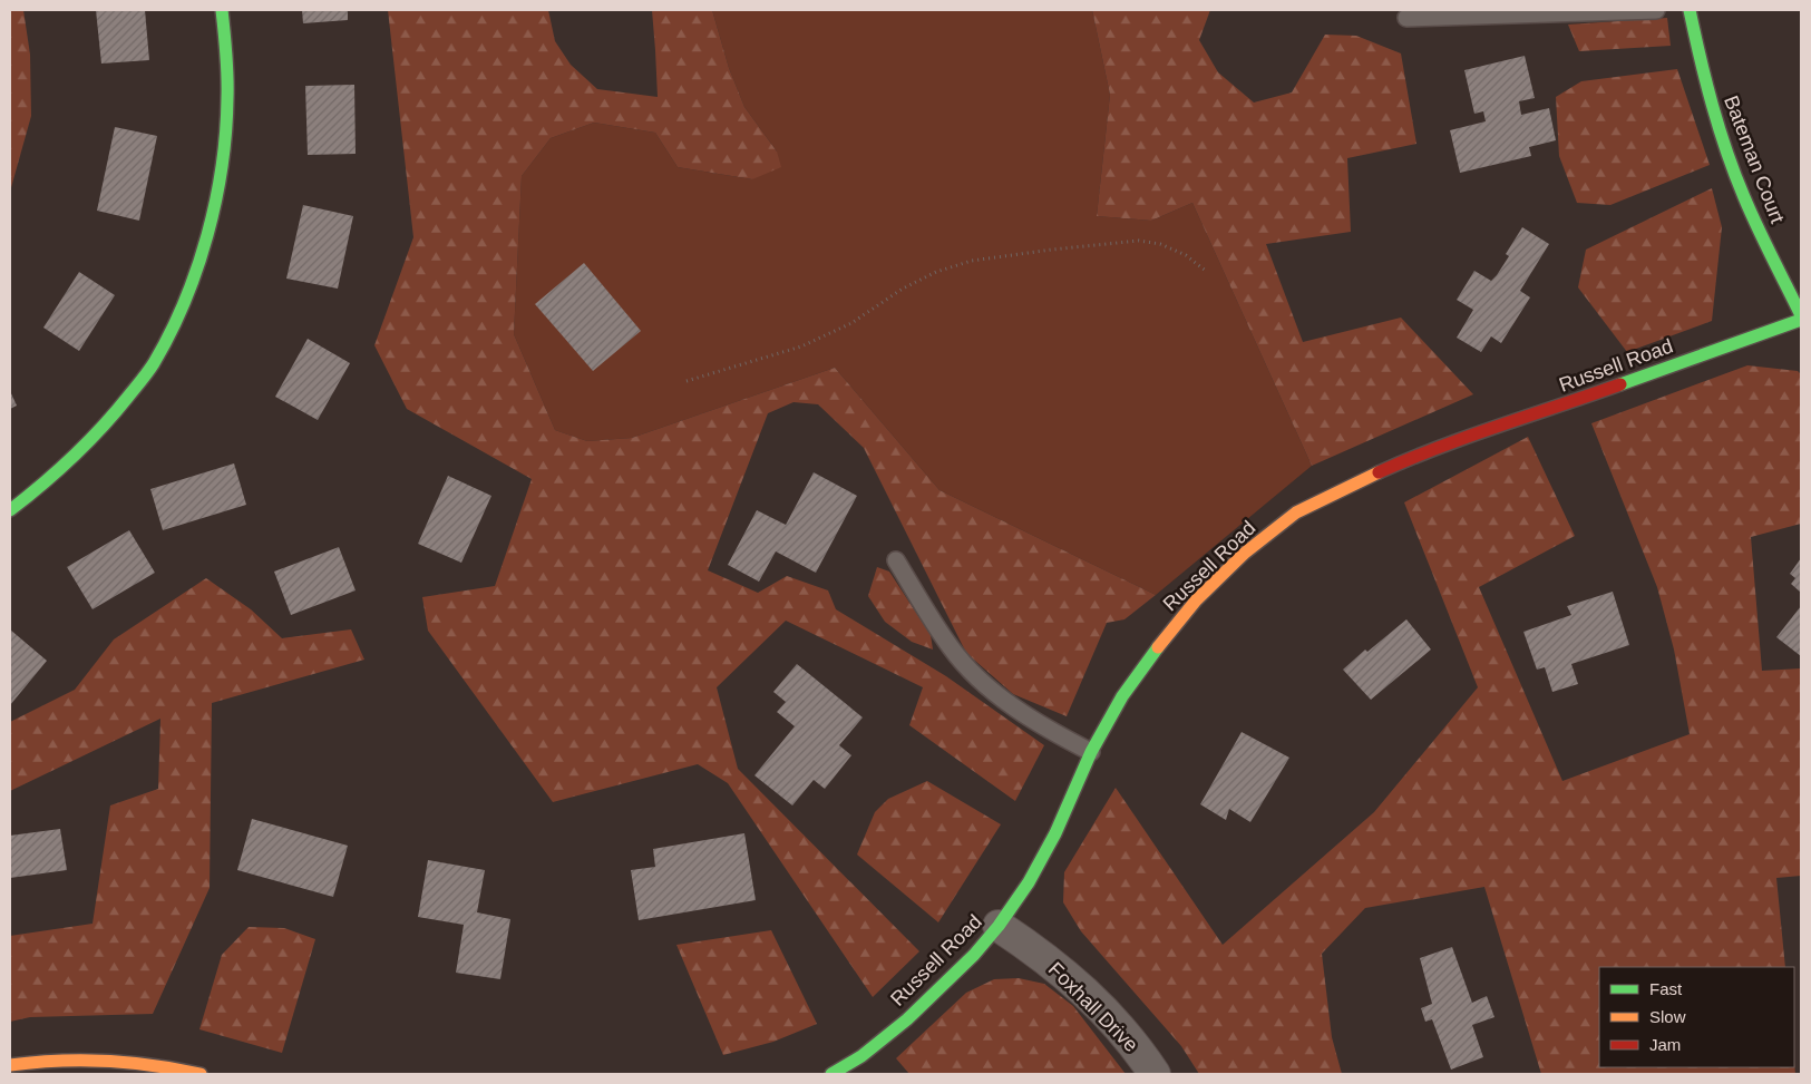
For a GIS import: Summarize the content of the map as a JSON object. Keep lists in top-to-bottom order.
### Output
{
  "streets": {
    "street": ["Bateman Court", "Russell Road", "Foxhall Drive"]
  },
  "crossings": [
    ["Russell Road", "Foxhall Drive"]
  ],
  "legend": ["Fast", "Slow", "Jam"]
}
